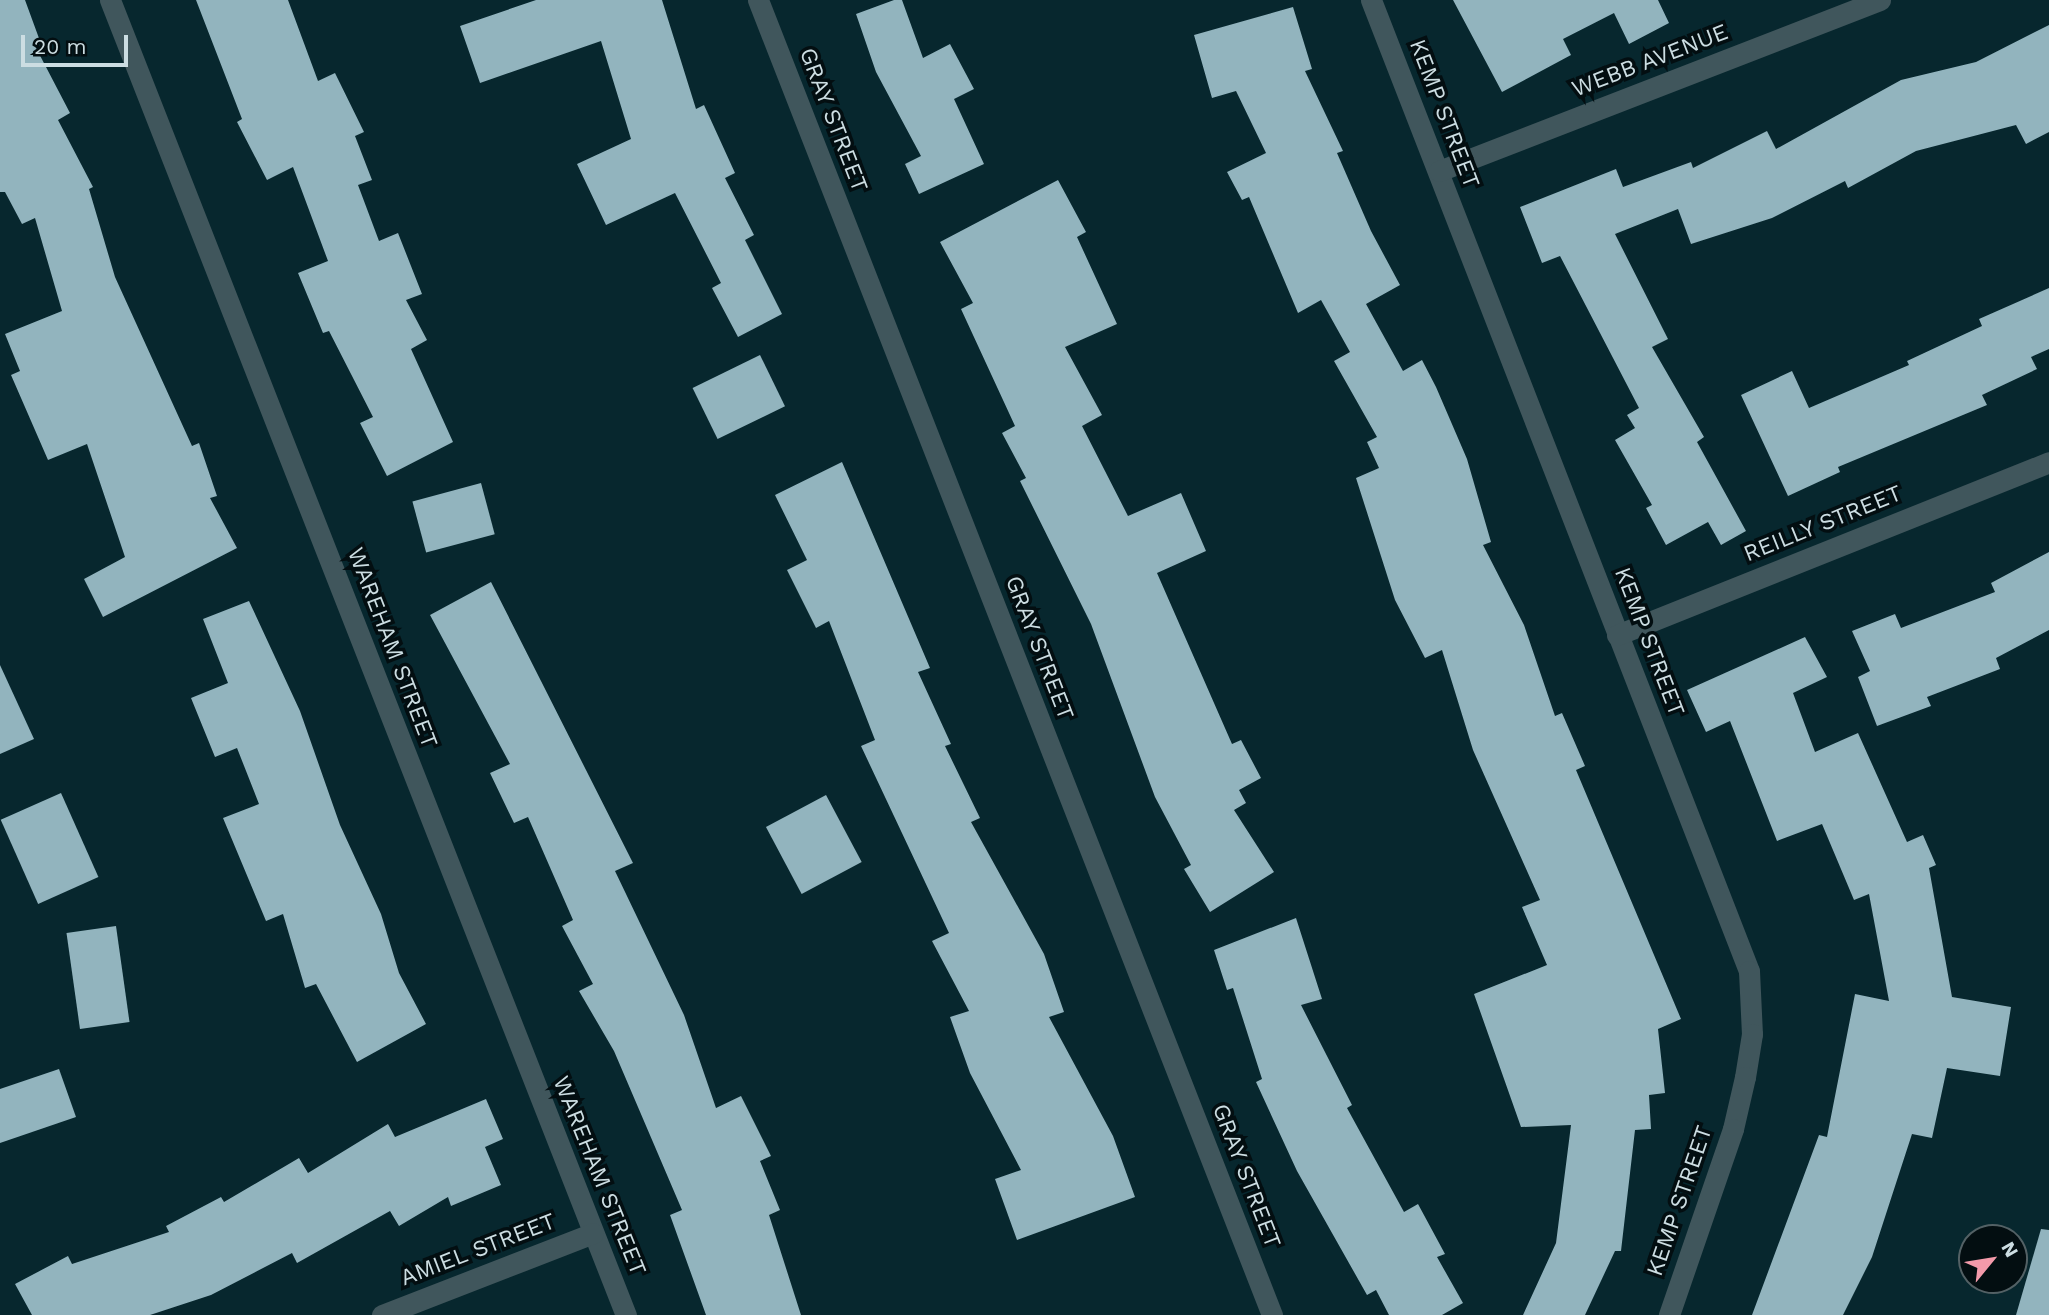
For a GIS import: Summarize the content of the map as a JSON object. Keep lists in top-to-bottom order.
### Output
{
  "streets": {
    "street": [
      "WEBB AVENUE",
      "KEMP STREET",
      "GRAY STREET",
      "REILLY STREET",
      "WAREHAM STREET",
      "AMIEL STREET"
    ]
  },
  "crossings": [
    ["WEBB AVENUE", "KEMP STREET"],
    ["KEMP STREET", "REILLY STREET"],
    ["WAREHAM STREET", "AMIEL STREET"]
  ],
  "scale_bar": "20 m",
  "north": "top right"
}
